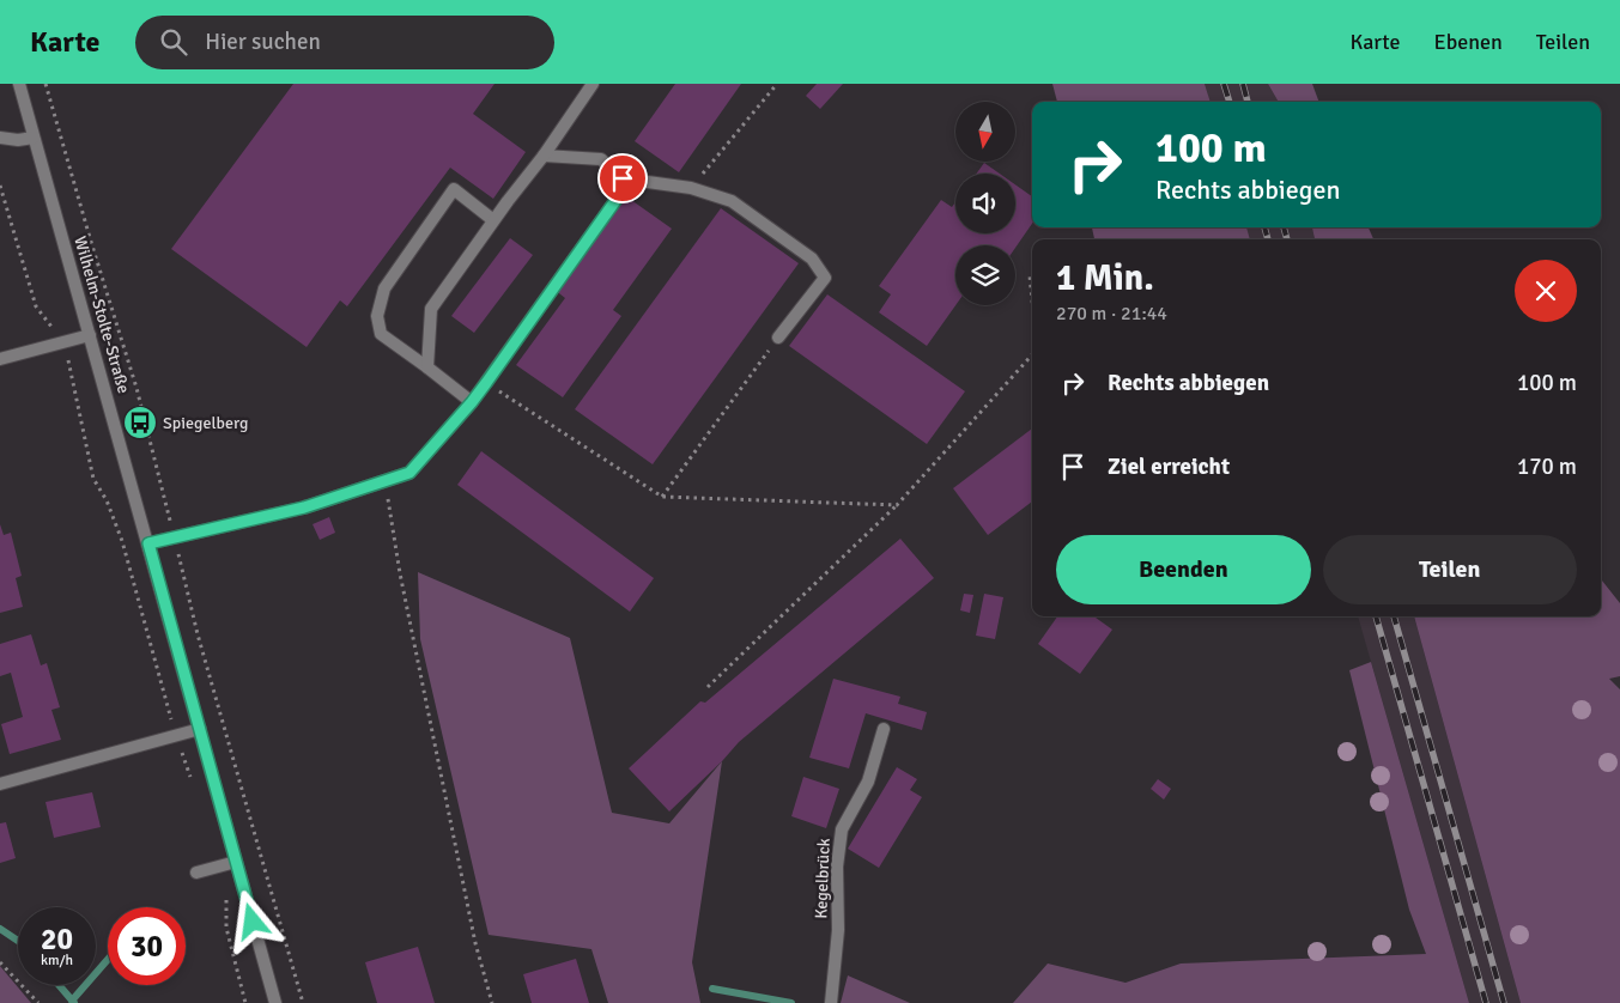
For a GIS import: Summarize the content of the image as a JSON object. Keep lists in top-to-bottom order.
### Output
{
  "streets": {
    "street": ["Wilhelm-Stolte-Straße", "Kegelbrück"]
  },
  "places": {
    "bus stop": ["Spiegelberg"]
  },
  "north": "bottom",
  "page": {
    "header": "Karte",
    "search": "Hier suchen",
    "nav": ["Karte", "Ebenen", "Teilen"],
    "turn": ["100 m", "Rechts abbiegen"],
    "heading": ["1 Min.", "270 m · 21:44"],
    "list": [
      {
        "name": "Rechts abbiegen",
        "value": "100 m"
      },
      {
        "name": "Ziel erreicht",
        "value": "170 m"
      }
    ],
    "buttons": ["Beenden", "Teilen"],
    "speed": "20 km/h",
    "limit": "30"
  }
}
